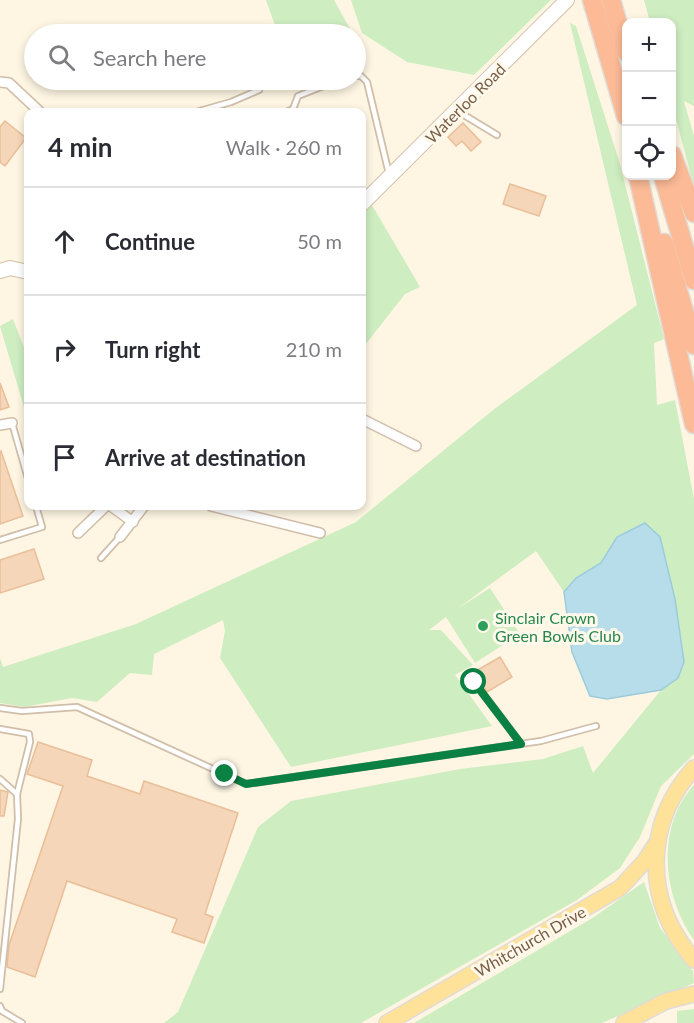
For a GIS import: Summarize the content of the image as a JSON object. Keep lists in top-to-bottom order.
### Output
{
  "streets": {
    "main road": ["Whitchurch Drive"],
    "street": ["Waterloo Road"]
  },
  "places": ["Sinclair Crown Green Bowls Club"],
  "page": {
    "map_buttons": ["+", "−"],
    "search": "Search here",
    "heading": ["4 min", "Walk · 260 m"],
    "list": [
      ["Continue", "50 m"],
      ["Turn right", "210 m"],
      "Arrive at destination"
    ]
  }
}
